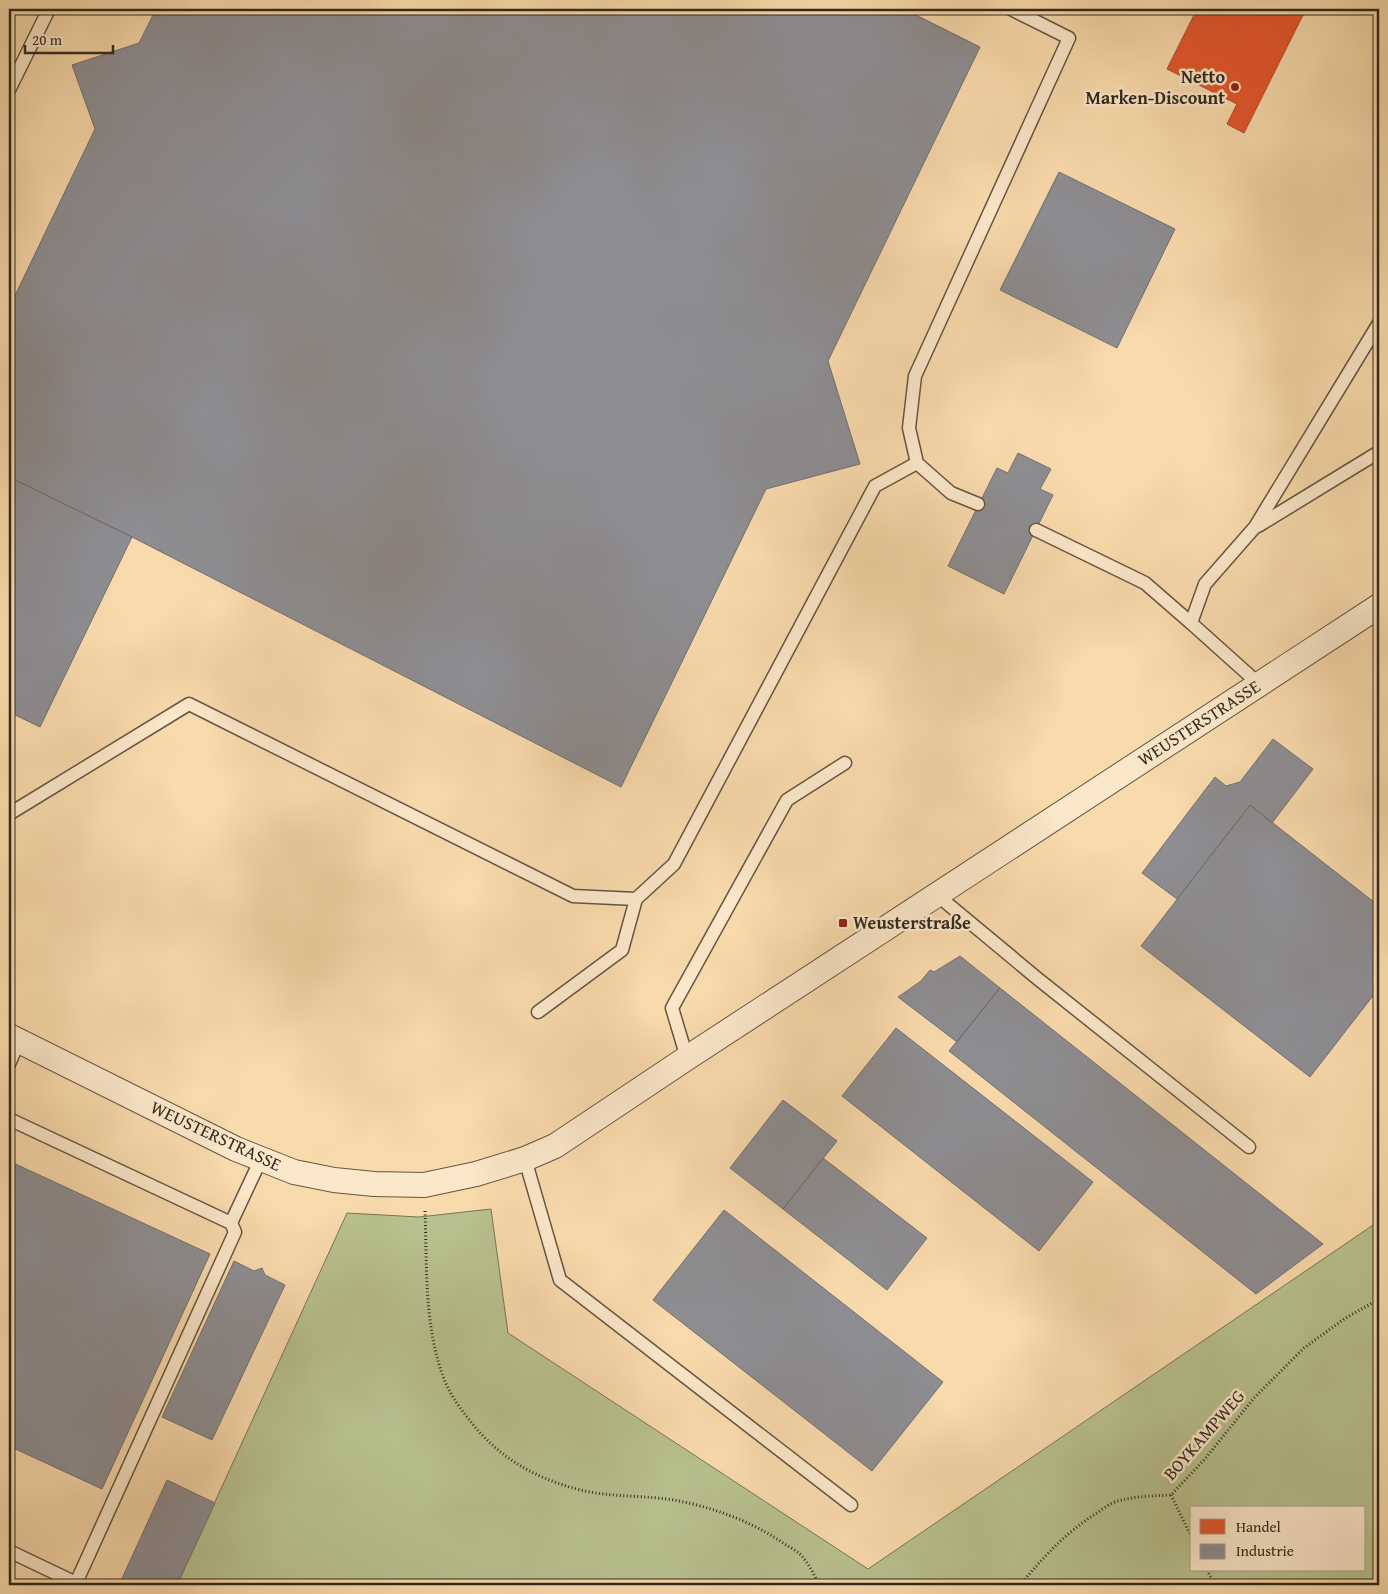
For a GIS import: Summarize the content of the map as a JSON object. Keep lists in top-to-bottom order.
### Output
{
  "streets": {
    "street": ["WEUSTERSTRASSE"],
    "path": ["BOYKAMPWEG"]
  },
  "places": {
    "other": ["Netto Marken-Discount"],
    "transit": ["Weusterstraße"]
  },
  "legend": ["Handel", "Industrie"],
  "scale_bar": "20 m"
}
